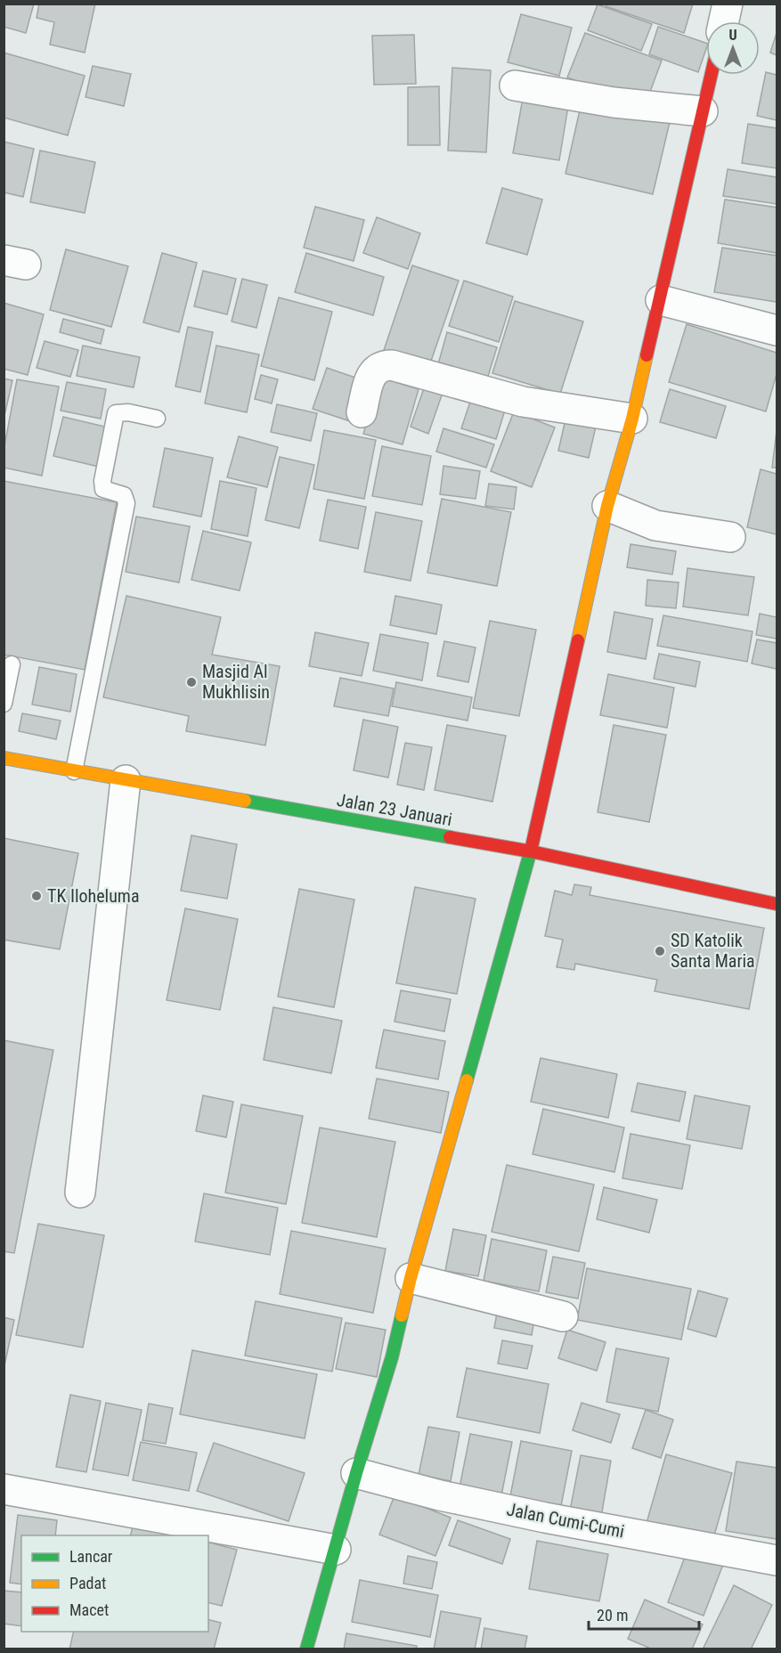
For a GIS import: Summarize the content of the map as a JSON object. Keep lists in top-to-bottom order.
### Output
{
  "streets": {
    "street": ["Jalan 23 Januari", "Jalan Cumi-Cumi"]
  },
  "places": ["Masjid Al Mukhlisin", "TK Iloheluma", "SD Katolik Santa Maria"],
  "legend": ["Lancar", "Padat", "Macet"],
  "scale_bar": "20 m",
  "north": "top"
}
